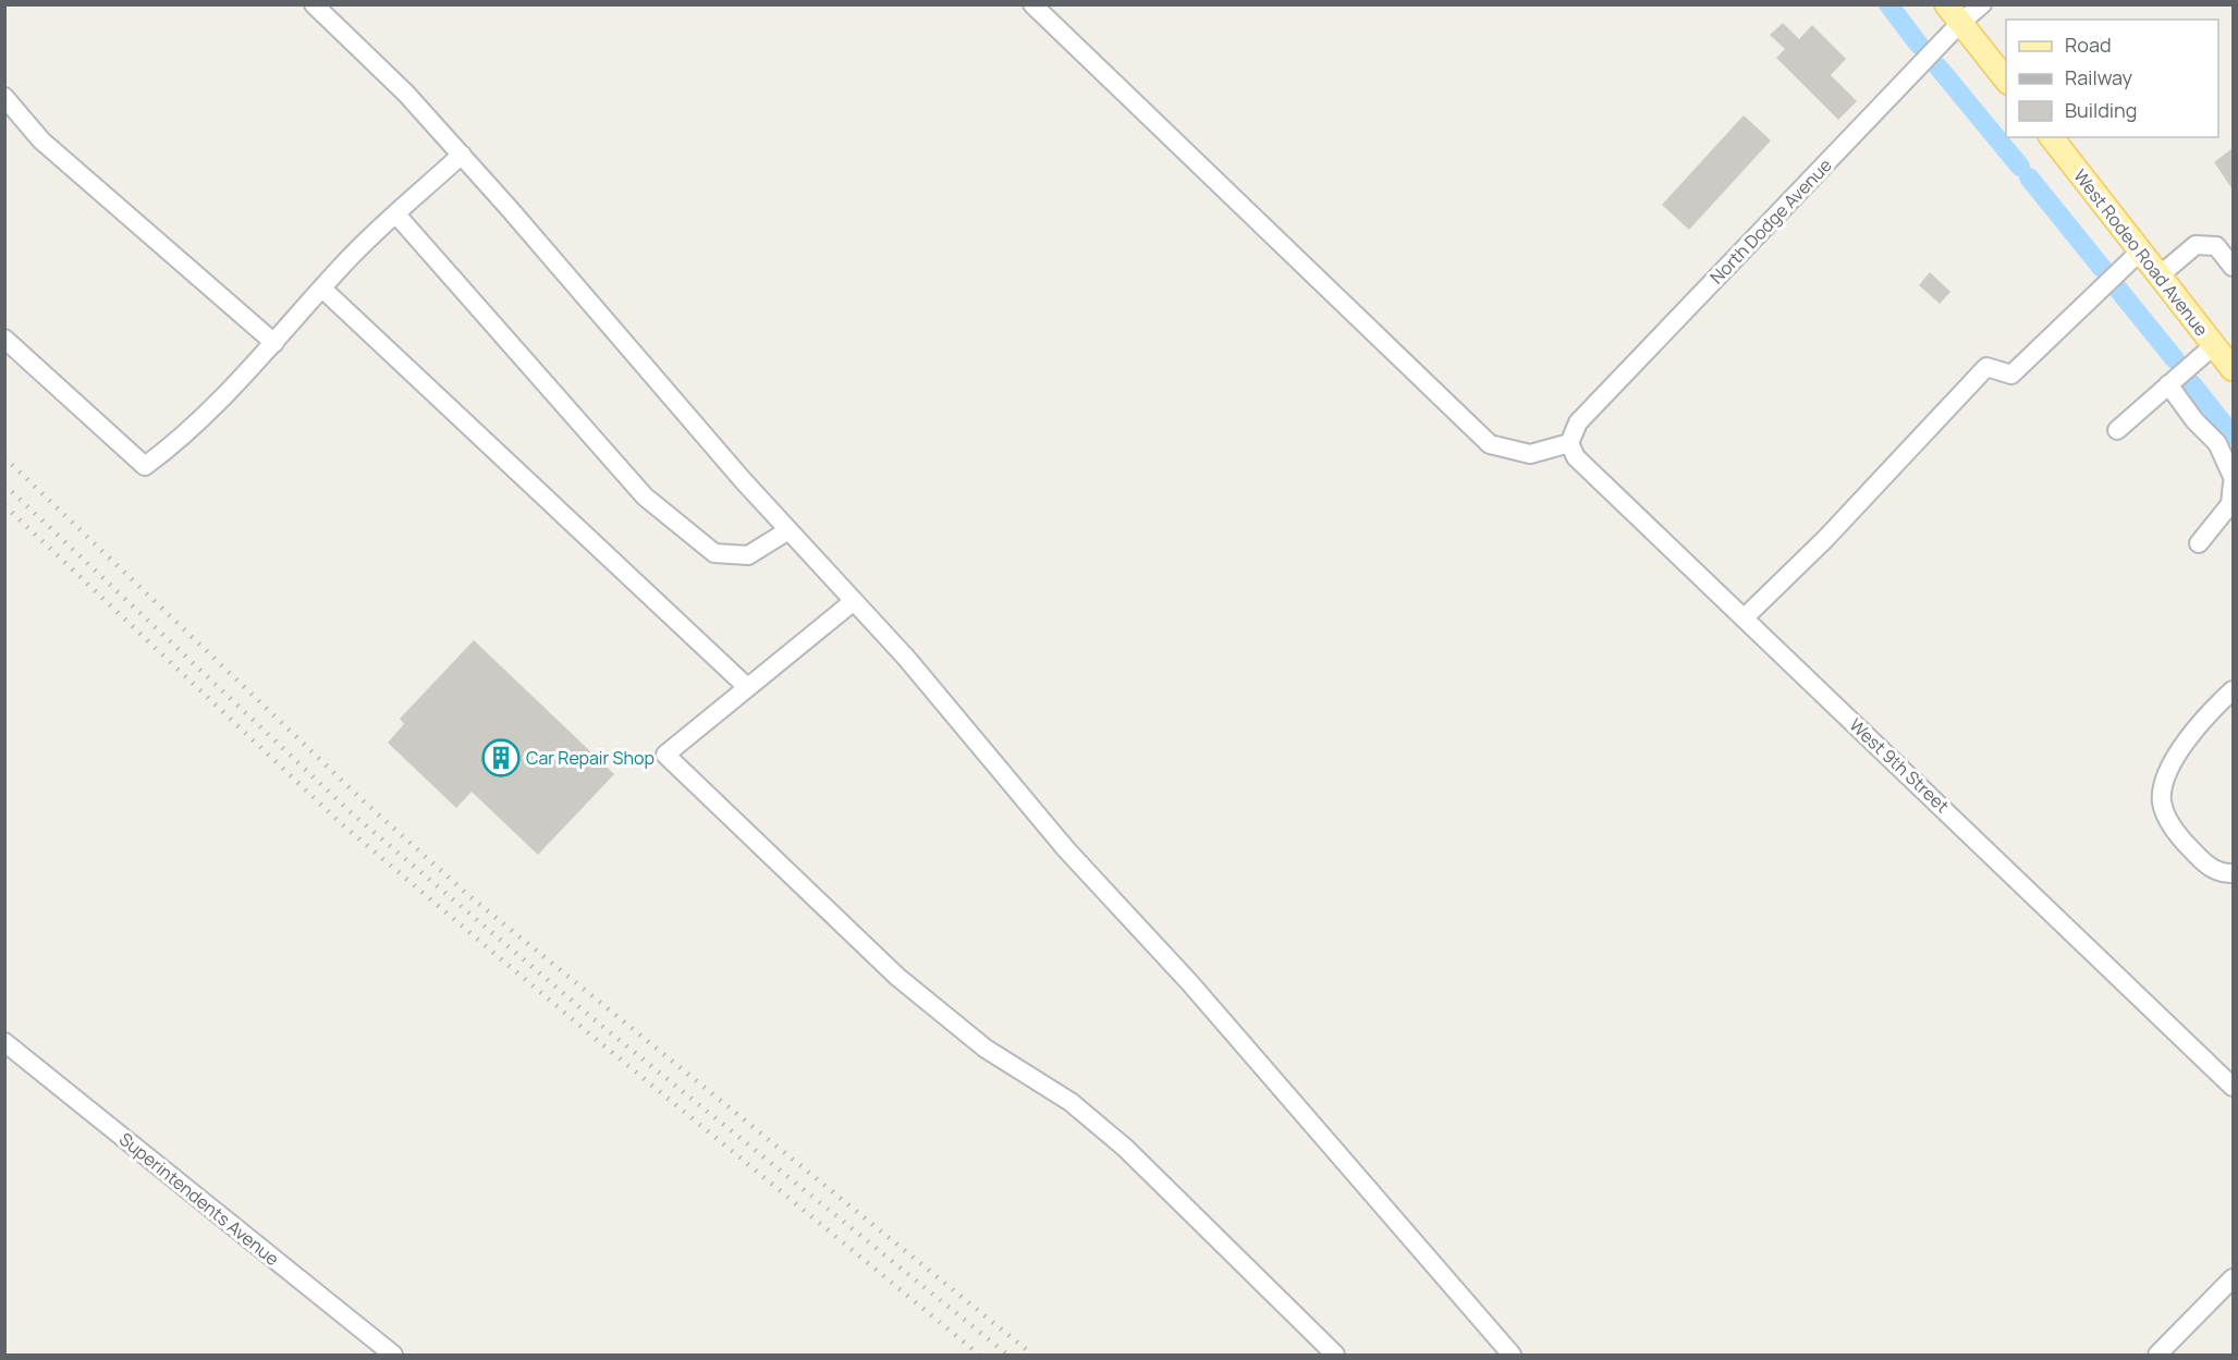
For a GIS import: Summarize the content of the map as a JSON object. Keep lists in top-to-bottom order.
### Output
{
  "streets": {
    "main road": ["West Rodeo Road Avenue"],
    "street": ["North Dodge Avenue", "West 9th Street", "Superintendents Avenue"]
  },
  "crossings": [
    ["North Dodge Avenue", "West 9th Street"]
  ],
  "places": {
    "building": ["Car Repair Shop"]
  },
  "legend": ["Road", "Railway", "Building"]
}
